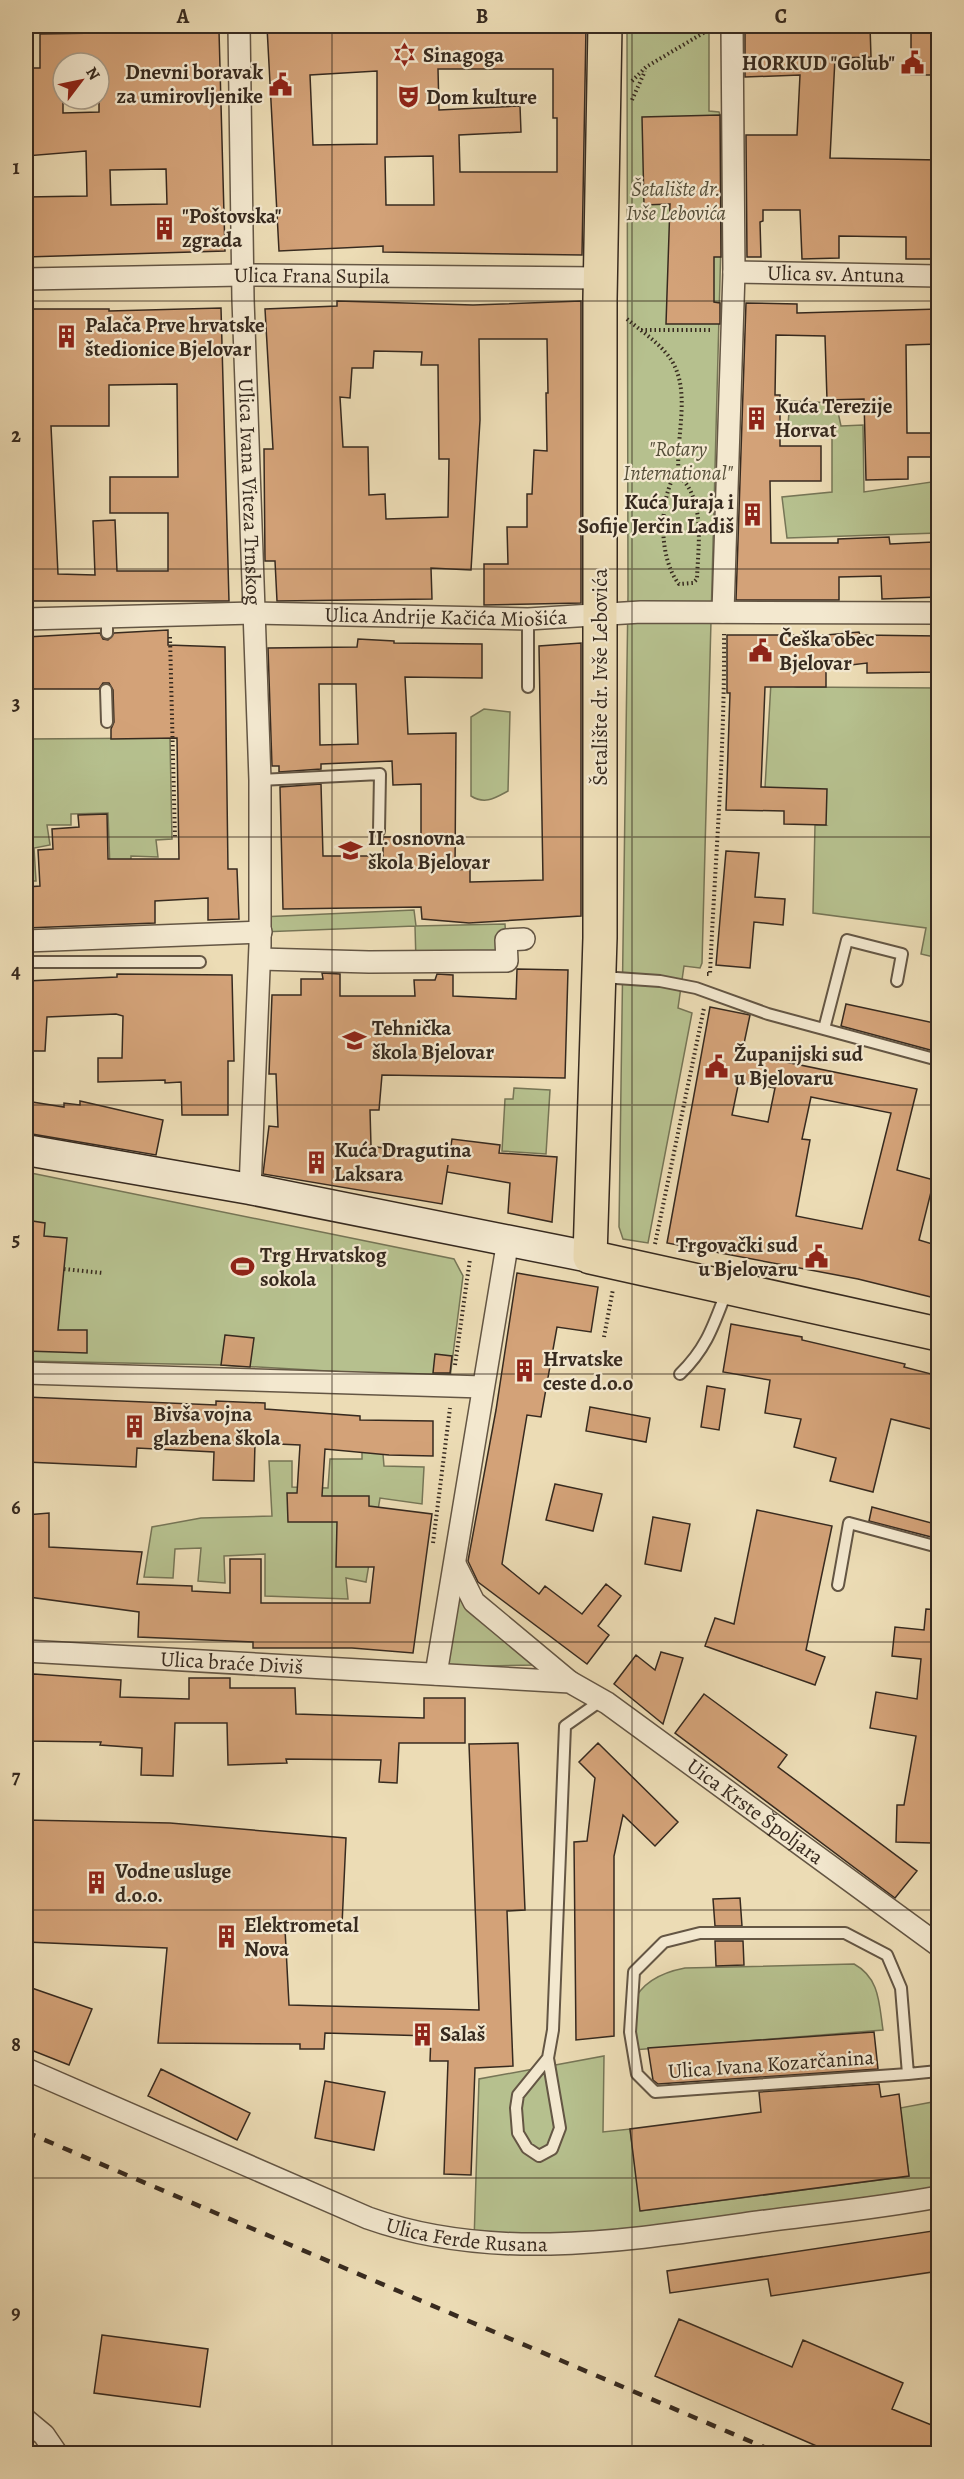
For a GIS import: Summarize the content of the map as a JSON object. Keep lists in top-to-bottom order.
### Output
{
  "streets": {
    "main road": ["Šetalište dr. Ivše Lebovića"],
    "street": [
      "Ulica sv. Antuna",
      "Ulica Frana Supila",
      "Ulica Ivana Viteza Trnskog",
      "Ulica Andrije Kačića Miošića",
      "Ulica braće Diviš",
      "Uica Krste Špoljara",
      "Ulica Ferde Rusana"
    ],
    "lane": ["Ulica Ivana Kozarčanina"]
  },
  "crossings": [
    ["Ulica Frana Supila", "Ulica Ivana Viteza Trnskog"],
    ["Ulica Frana Supila", "Šetalište dr. Ivše Lebovića"],
    ["Ulica Ivana Viteza Trnskog", "Ulica Andrije Kačića Miošića"],
    ["Ulica Andrije Kačića Miošića", "Šetalište dr. Ivše Lebovića"],
    ["Ulica braće Diviš", "Uica Krste Špoljara"]
  ],
  "parks": ["Šetalište dr. Ivše Lebovića", "\"Rotary International\""],
  "places": {
    "synagogue": ["Sinagoga"],
    "public building": [
      "HORKUD \"Golub\"",
      "Dnevni boravak za umirovljenike",
      "Češka obec Bjelovar",
      "Županijski sud u Bjelovaru",
      "Trgovački sud u Bjelovaru"
    ],
    "theatre": ["Dom kulture"],
    "building": [
      "\"Poštovska\" zgrada",
      "Palača Prve hrvatske štedionice Bjelovar",
      "Kuća Terezije Horvat",
      "Kuća Juraja i Sofije Jerčin Ladiš",
      "Kuća Dragutina Laksara",
      "Hrvatske ceste d.o.o",
      "Bivša vojna glazbena škola",
      "Vodne usluge d.o.o.",
      "Elektrometal Nova",
      "Salaš"
    ],
    "school or university": ["II. osnovna škola Bjelovar", "Tehnička škola Bjelovar"],
    "sports": ["Trg Hrvatskog sokola"]
  },
  "north": "top right",
  "grid": {
    "columns": ["A", "B", "C"],
    "rows": [
      "1",
      "2",
      "3",
      "4",
      "5",
      "6",
      "7",
      "8",
      "9"
    ]
  }
}
